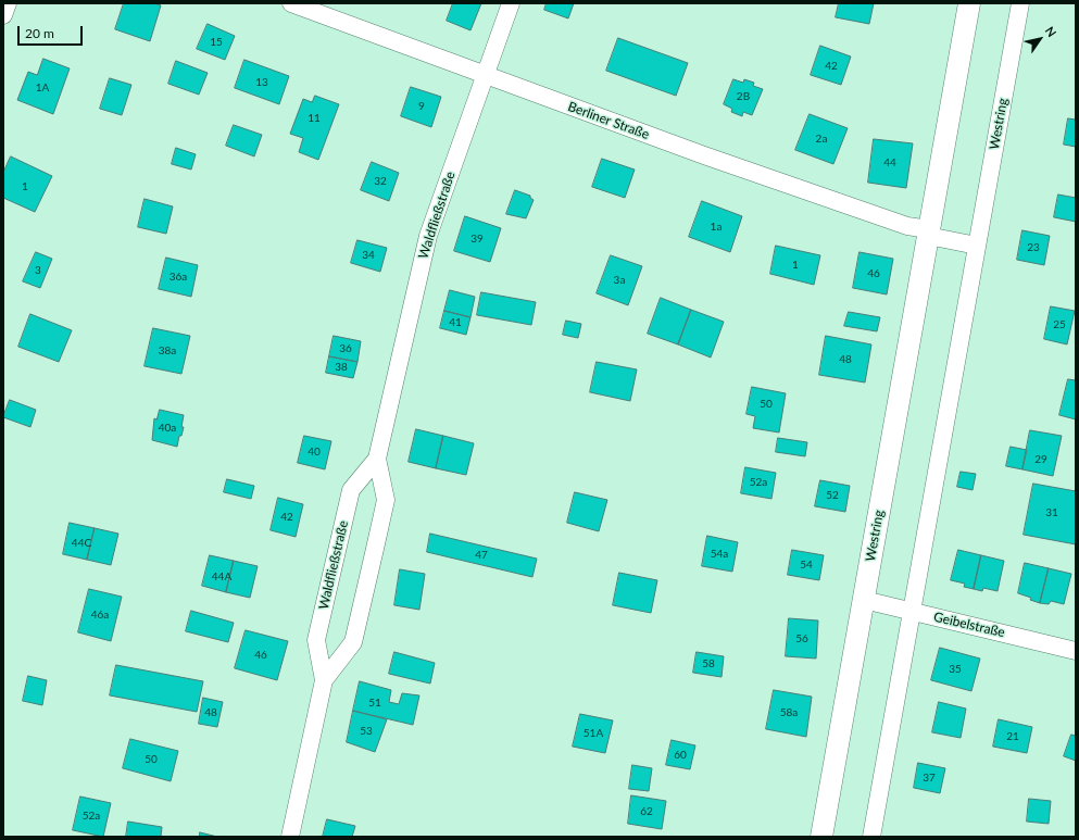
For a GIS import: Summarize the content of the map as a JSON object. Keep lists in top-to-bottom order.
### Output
{
  "streets": {
    "street": [
      "Berliner Straße",
      "Westring",
      "Waldfließstraße",
      "Geibelstraße"
    ]
  },
  "crossings": [
    ["Berliner Straße", "Westring"],
    ["Berliner Straße", "Waldfließstraße"],
    ["Westring", "Geibelstraße"]
  ],
  "house_numbers": [
    "15",
    "42",
    "13",
    "1A",
    "2B",
    "9",
    "11",
    "2a",
    "44",
    "32",
    "1",
    "1a",
    "39",
    "23",
    "34",
    "1",
    "3",
    "46",
    "36a",
    "3a",
    "41",
    "25",
    "36",
    "38a",
    "48",
    "38",
    "50",
    "40a",
    "40",
    "29",
    "52a",
    "52",
    "31",
    "42",
    "44C",
    "54a",
    "47",
    "54",
    "44A",
    "46a",
    "56",
    "46",
    "58",
    "35",
    "51",
    "48",
    "58a",
    "53",
    "51A",
    "21",
    "60",
    "50",
    "37",
    "62",
    "52a"
  ],
  "scale_bar": "20 m",
  "north": "top right"
}
